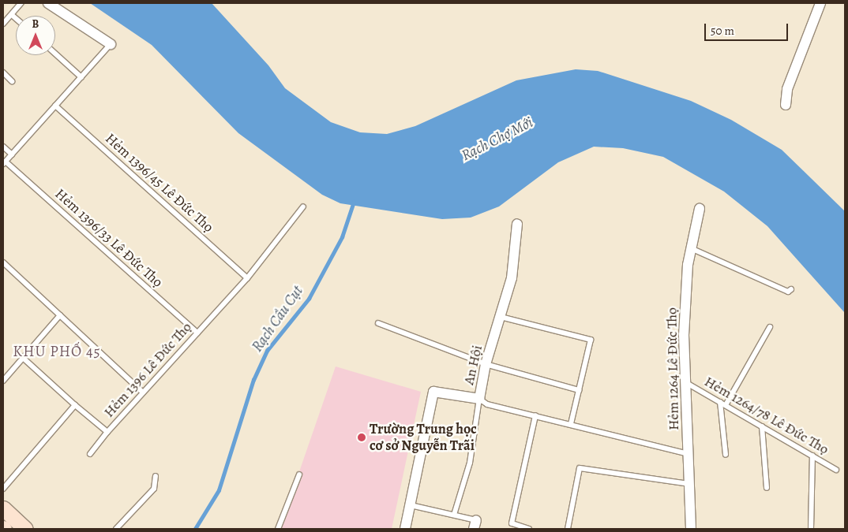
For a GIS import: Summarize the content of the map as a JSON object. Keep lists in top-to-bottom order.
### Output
{
  "streets": {
    "street": ["An Hội", "Hẻm 1264 Lê Đức Thọ"],
    "lane": [
      "Hẻm 1396/45 Lê Đức Thọ",
      "Hẻm 1396/33 Lê Đức Thọ",
      "Hẻm 1396 Lê Đức Thọ",
      "Hẻm 1264/78 Lê Đức Thọ"
    ]
  },
  "crossings": [
    ["Hẻm 1396/45 Lê Đức Thọ", "Hẻm 1396 Lê Đức Thọ"],
    ["Hẻm 1396/33 Lê Đức Thọ", "Hẻm 1396 Lê Đức Thọ"],
    ["Hẻm 1264 Lê Đức Thọ", "Hẻm 1264/78 Lê Đức Thọ"]
  ],
  "districts": ["KHU PHỐ 45"],
  "water": ["Rạch Chợ Mới", "Rạch Cầu Cụt"],
  "places": ["Trường Trung học cơ sở Nguyễn Trãi"],
  "scale_bar": "50 m",
  "north": "top"
}
